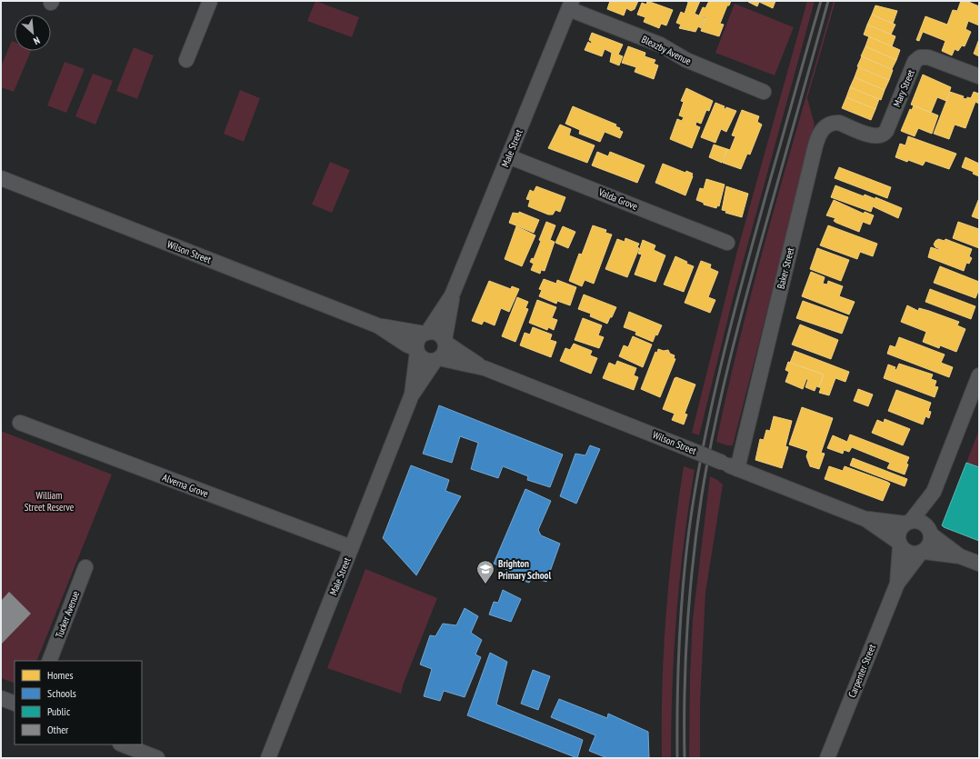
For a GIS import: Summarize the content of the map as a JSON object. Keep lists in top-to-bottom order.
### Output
{
  "streets": {
    "street": [
      "Bleazby Avenue",
      "Mary Street",
      "Male Street",
      "Valda Grove",
      "Wilson Street",
      "Baker Street",
      "Alverna Grove",
      "Tucker Avenue",
      "Carpenter Street"
    ]
  },
  "crossings": [
    ["Bleazby Avenue", "Male Street"],
    ["Mary Street", "Baker Street"],
    ["Male Street", "Valda Grove"],
    ["Male Street", "Wilson Street"],
    ["Male Street", "Alverna Grove"],
    ["Wilson Street", "Baker Street"],
    ["Wilson Street", "Carpenter Street"]
  ],
  "parks": ["William Street Reserve"],
  "places": {
    "school or university": ["Brighton Primary School"]
  },
  "legend": [
    "Homes",
    "Schools",
    "Public",
    "Other"
  ],
  "north": "bottom right"
}
